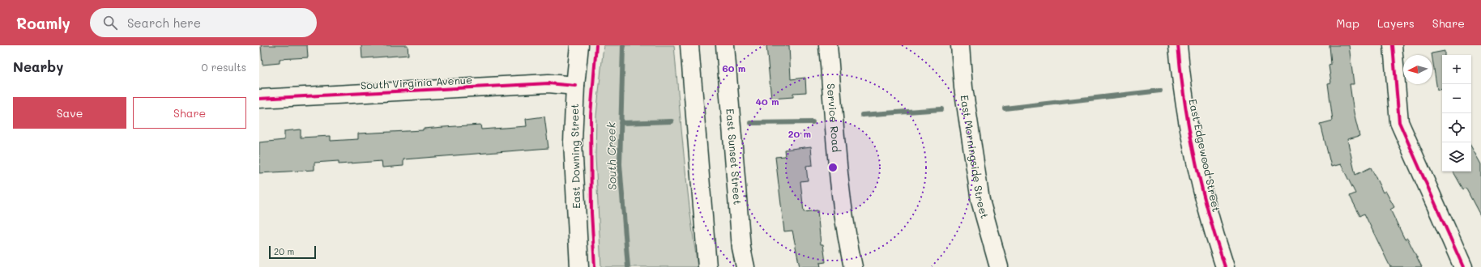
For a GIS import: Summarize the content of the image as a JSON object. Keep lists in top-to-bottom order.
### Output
{
  "streets": {
    "street": [
      "South Virginia Avenue",
      "Service Road",
      "East Edgewood Street",
      "East Downing Street",
      "East Sunset Street",
      "East Morningside Street"
    ]
  },
  "crossings": [
    ["South Virginia Avenue", "East Downing Street"]
  ],
  "water": ["South Creek"],
  "scale_bar": "20 m",
  "north": "left",
  "page": {
    "header": "Roamly",
    "search": "Search here",
    "nav": ["Map", "Layers", "Share"],
    "heading": ["Nearby", "0 results"],
    "map_buttons": ["+", "−"],
    "buttons": ["Save", "Share"],
    "scale": "20 m"
  },
  "rings": ["60 m", "40 m", "20 m"]
}
